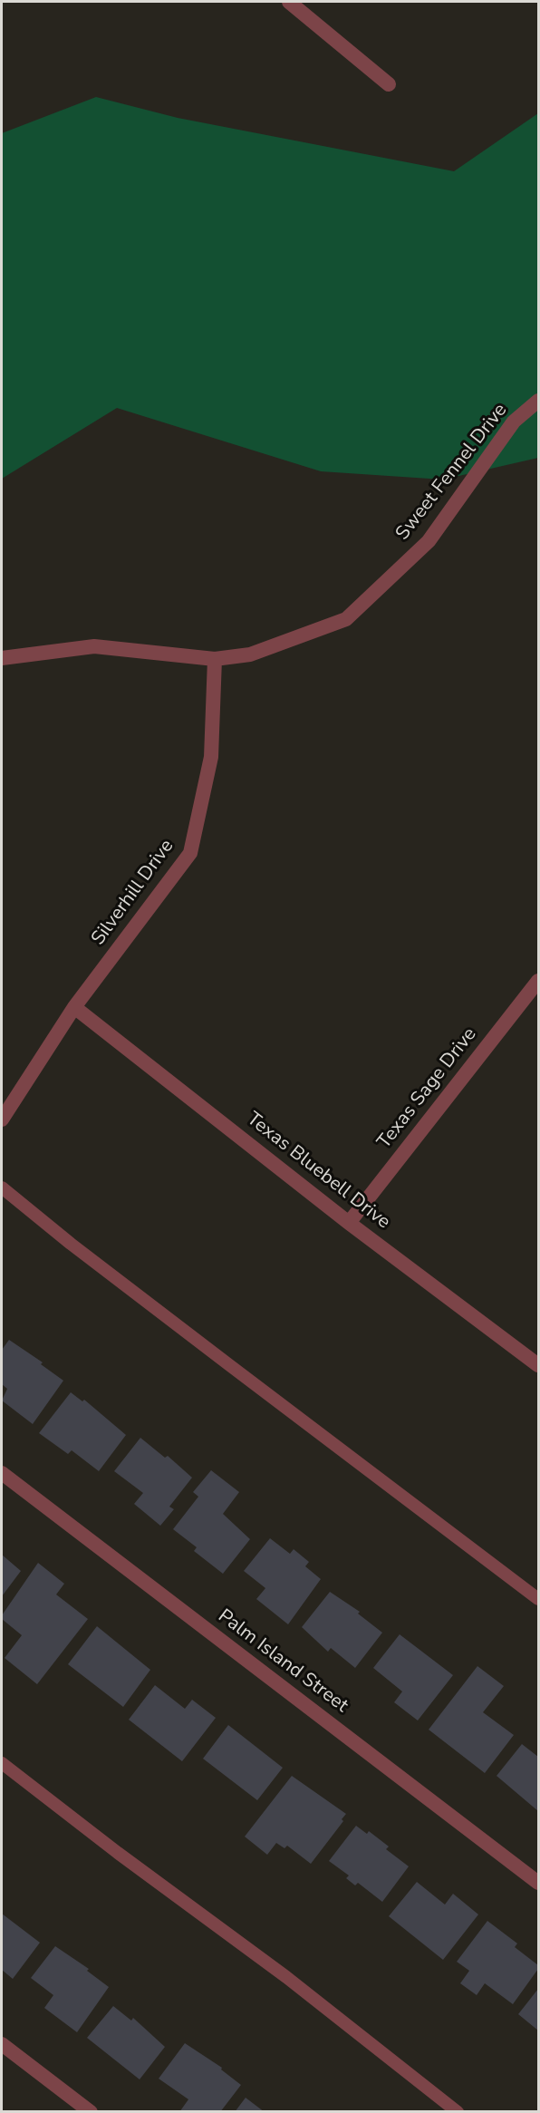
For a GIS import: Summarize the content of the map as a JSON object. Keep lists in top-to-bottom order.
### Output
{
  "streets": {
    "street": [
      "Sweet Fennel Drive",
      "Silverhill Drive",
      "Texas Sage Drive",
      "Texas Bluebell Drive",
      "Palm Island Street"
    ]
  },
  "crossings": [
    ["Sweet Fennel Drive", "Silverhill Drive"],
    ["Silverhill Drive", "Texas Bluebell Drive"],
    ["Texas Sage Drive", "Texas Bluebell Drive"]
  ]
}
